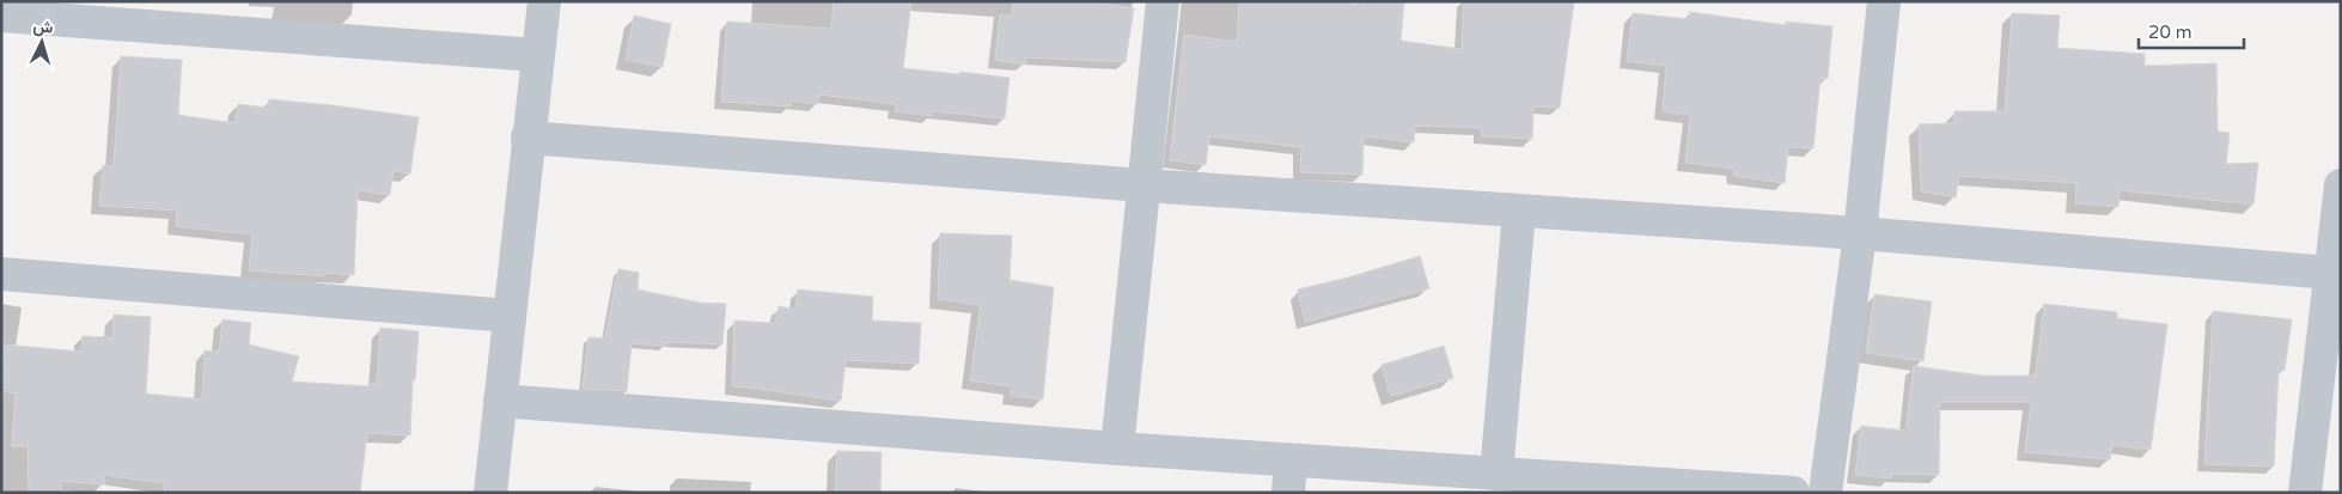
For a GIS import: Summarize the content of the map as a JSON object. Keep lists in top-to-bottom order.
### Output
{
  "scale_bar": "20 m",
  "north": "top"
}
